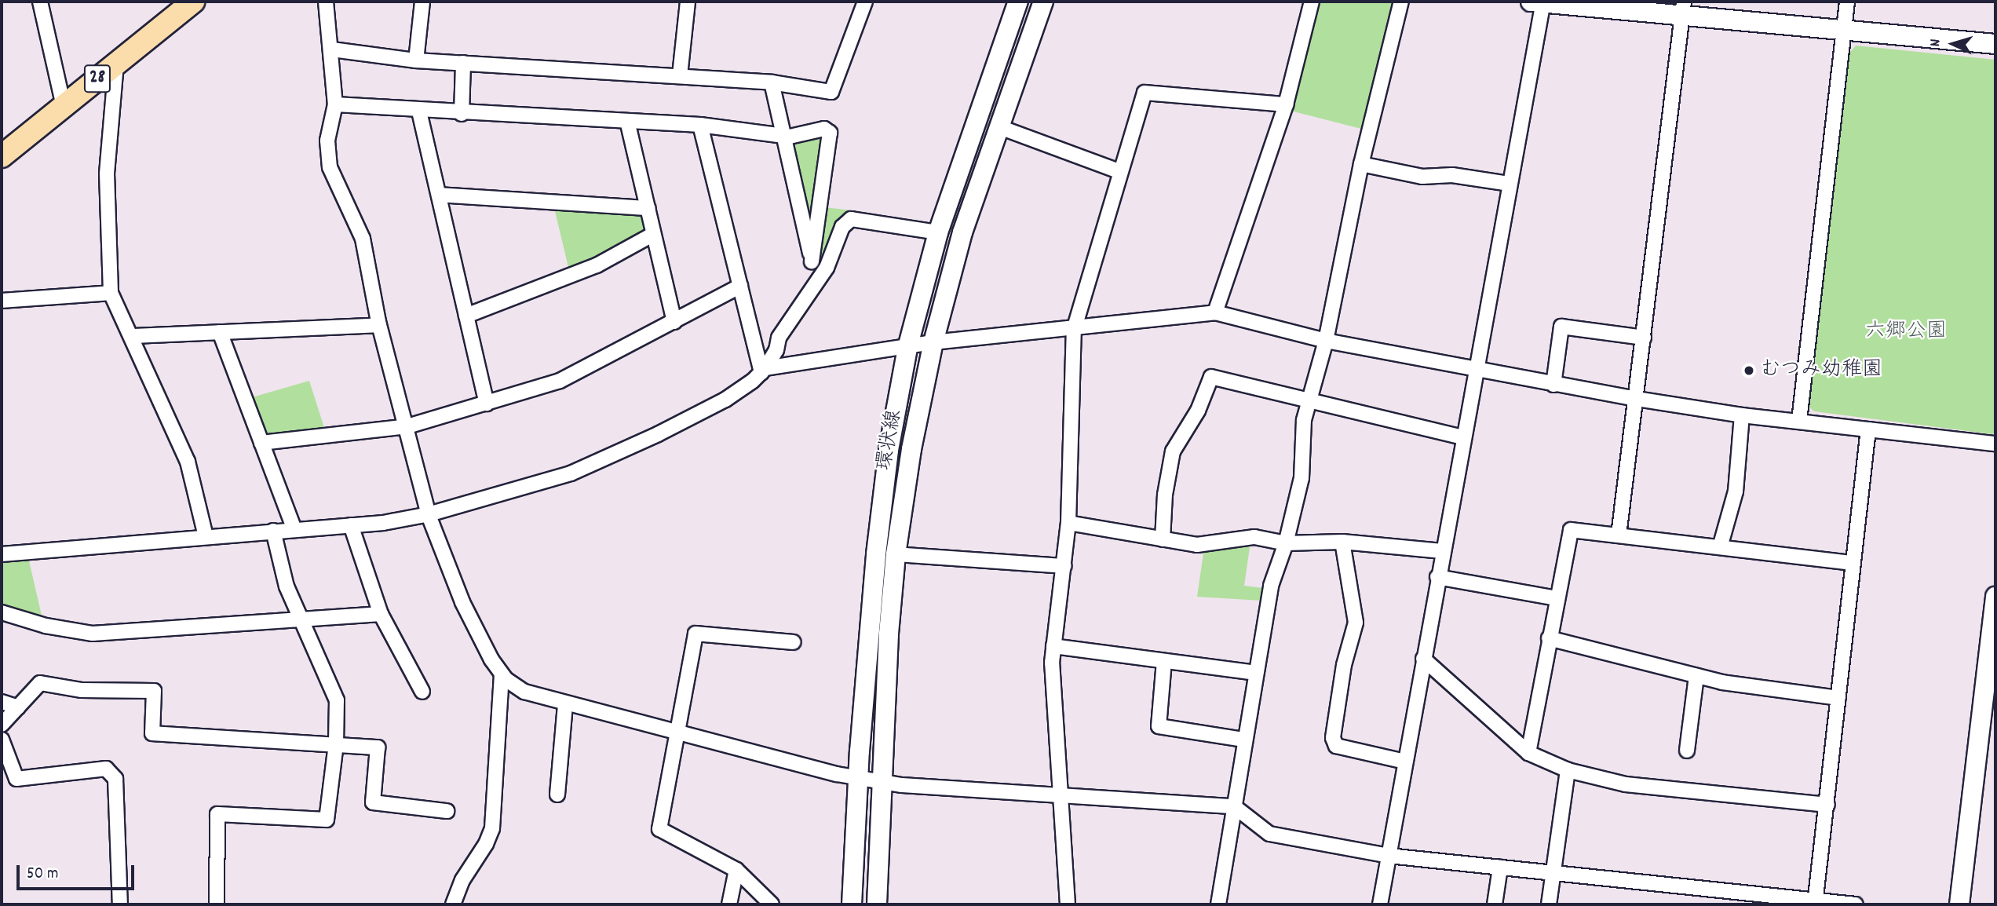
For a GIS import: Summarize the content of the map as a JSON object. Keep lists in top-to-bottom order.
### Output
{
  "streets": {
    "main road": ["28"],
    "street": ["環状線"]
  },
  "parks": ["六郷公園"],
  "places": ["むつみ幼稚園"],
  "scale_bar": "50 m",
  "north": "left"
}
